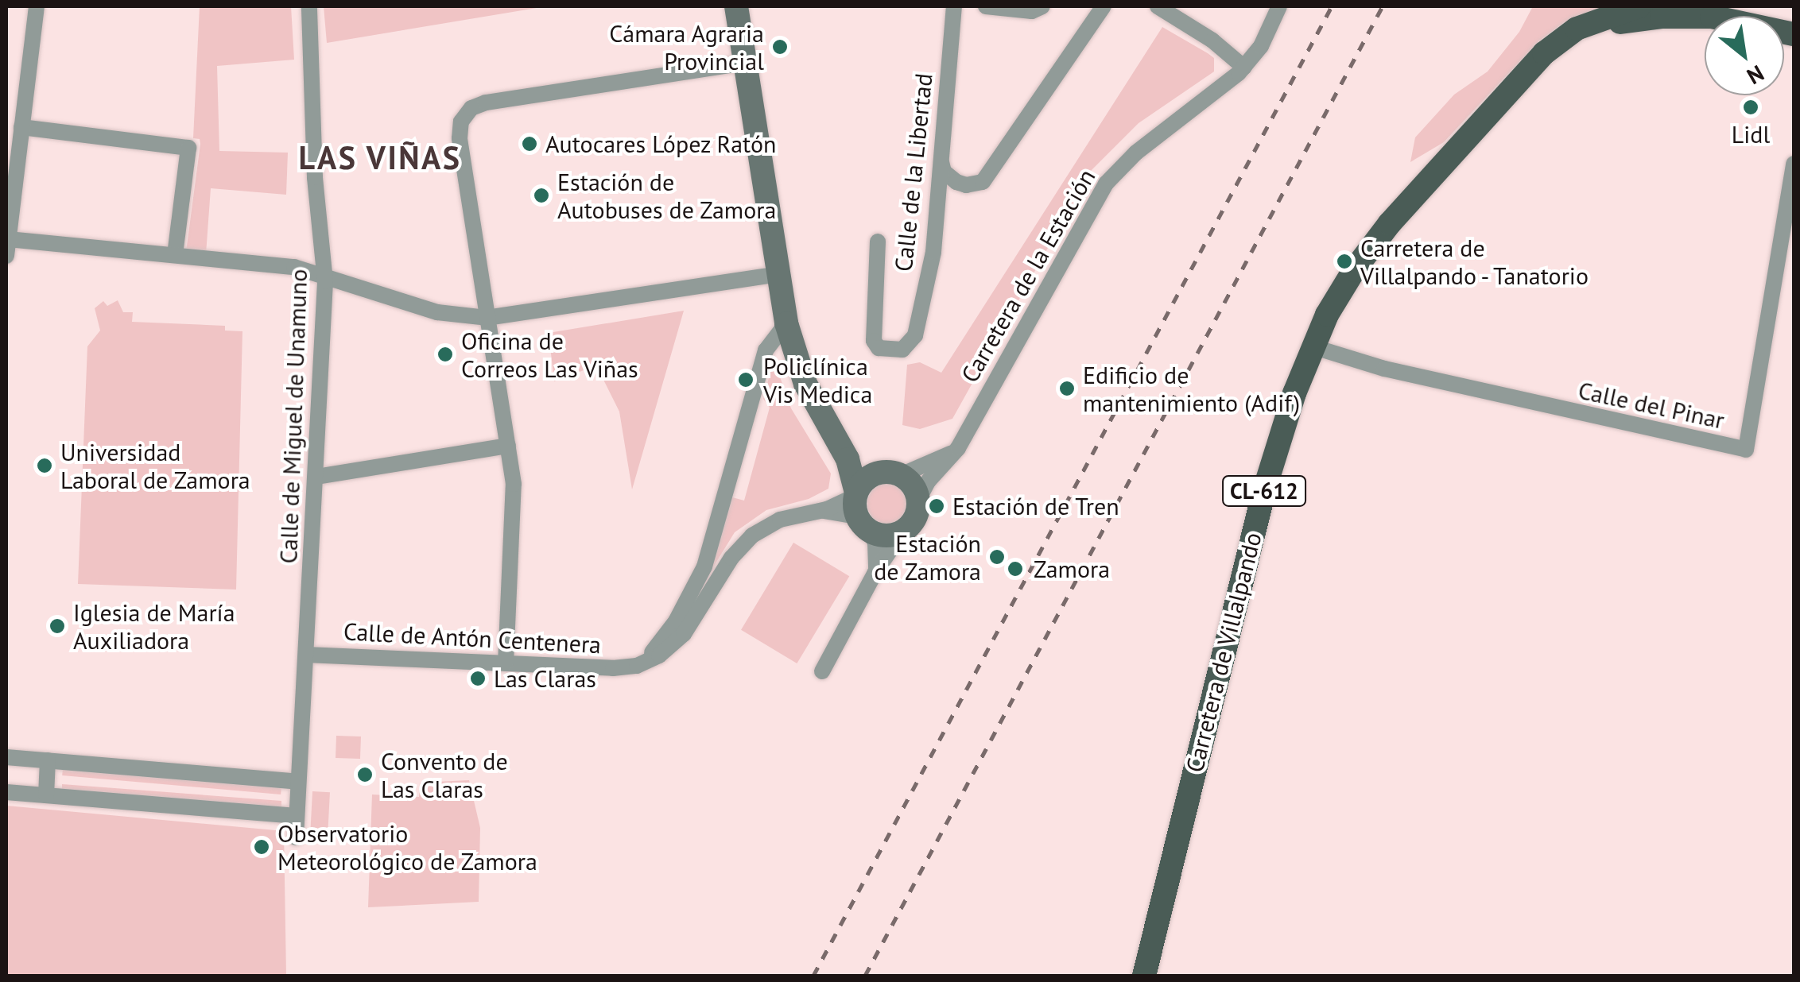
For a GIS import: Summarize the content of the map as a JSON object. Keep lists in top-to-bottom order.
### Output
{
  "streets": {
    "main road": ["CL-612", "Carretera de Villalpando"],
    "street": [
      "Calle de la Libertad",
      "Carretera de la Estación",
      "Calle del Pinar",
      "Calle de Miguel de Unamuno",
      "Calle de Antón Centenera"
    ]
  },
  "crossings": [
    ["Carretera de la Estación", "Calle de Antón Centenera"],
    ["Calle del Pinar", "Carretera de Villalpando"],
    ["Calle de Miguel de Unamuno", "Calle de Antón Centenera"]
  ],
  "districts": ["LAS VIÑAS"],
  "places": [
    "Cámara Agraria Provincial",
    "Lidl",
    "Autocares López Ratón",
    "Estación de Autobuses de Zamora",
    "Carretera de Villalpando - Tanatorio",
    "Oficina de Correos Las Viñas",
    "Policlínica Vis Medica",
    "Edificio de mantenimiento (Adif)",
    "Universidad Laboral de Zamora",
    "Estación de Tren",
    "Estación de Zamora",
    "Zamora",
    "Iglesia de María Auxiliadora",
    "Las Claras",
    "Convento de Las Claras",
    "Observatorio Meteorológico de Zamora"
  ],
  "north": "bottom right"
}
